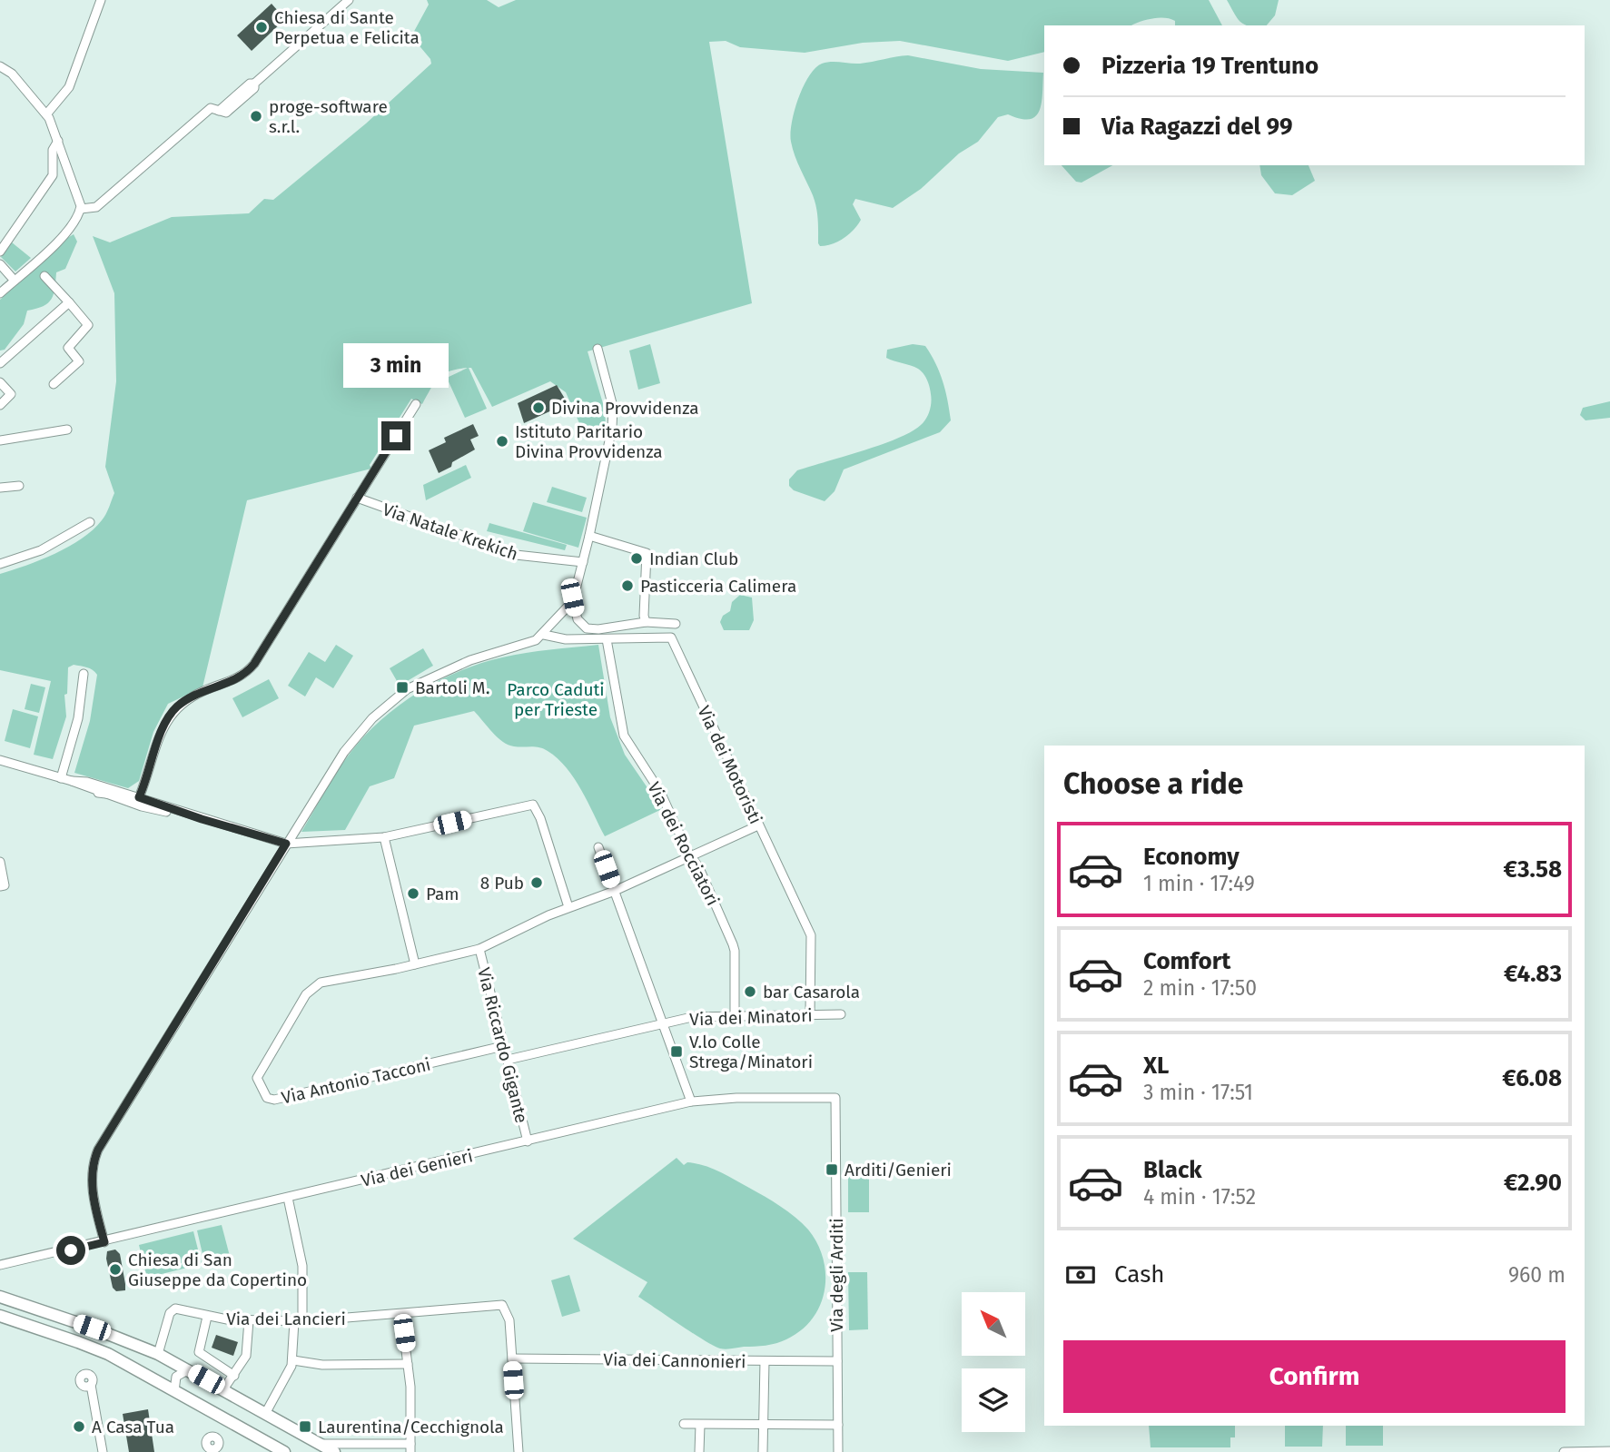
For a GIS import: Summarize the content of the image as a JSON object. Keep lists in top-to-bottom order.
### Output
{
  "streets": {
    "street": [
      "Via Natale Krekich",
      "Via dei Motoristi",
      "Via dei Rocciatori",
      "Via dei Minatori",
      "Via Riccardo Gigante",
      "Via Antonio Tacconi",
      "Via dei Genieri",
      "Via degli Arditi",
      "Via dei Lancieri",
      "Via dei Cannonieri"
    ]
  },
  "crossings": [
    ["Via dei Motoristi", "Via dei Rocciatori"],
    ["Via dei Motoristi", "Via dei Minatori"],
    ["Via dei Rocciatori", "Via dei Minatori"],
    ["Via dei Minatori", "Via Riccardo Gigante"],
    ["Via Riccardo Gigante", "Via Antonio Tacconi"],
    ["Via Riccardo Gigante", "Via dei Genieri"],
    ["Via dei Genieri", "Via degli Arditi"],
    ["Via degli Arditi", "Via dei Cannonieri"],
    ["Via dei Lancieri", "Via dei Cannonieri"]
  ],
  "parks": ["Parco Caduti per Trieste"],
  "places": {
    "other": [
      "Chiesa di Sante Perpetua e Felicita",
      "proge-software s.r.l.",
      "Divina Provvidenza",
      "Istituto Paritario Divina Provvidenza",
      "Indian Club",
      "Pasticceria Calimera",
      "8 Pub",
      "Pam",
      "bar Casarola",
      "Chiesa di San Giuseppe da Copertino",
      "A Casa Tua"
    ],
    "transit": [
      "Bartoli M.",
      "V.lo Colle Strega/Minatori",
      "Arditi/Genieri",
      "Laurentina/Cecchignola"
    ]
  },
  "north": "top left",
  "page": {
    "banner": ["Pizzeria 19 Trentuno", "Via Ragazzi del 99"],
    "bubble": "3 min",
    "heading": "Choose a ride",
    "list": [
      {
        "name": "Economy",
        "note": "1 min · 17:49",
        "value": "€3.58"
      },
      {
        "name": "Comfort",
        "note": "2 min · 17:50",
        "value": "€4.83"
      },
      {
        "name": "XL",
        "note": "3 min · 17:51",
        "value": "€6.08"
      },
      {
        "name": "Black",
        "note": "4 min · 17:52",
        "value": "€2.90"
      }
    ],
    "pay": ["Cash", "960 m"],
    "buttons": "Confirm"
  }
}
